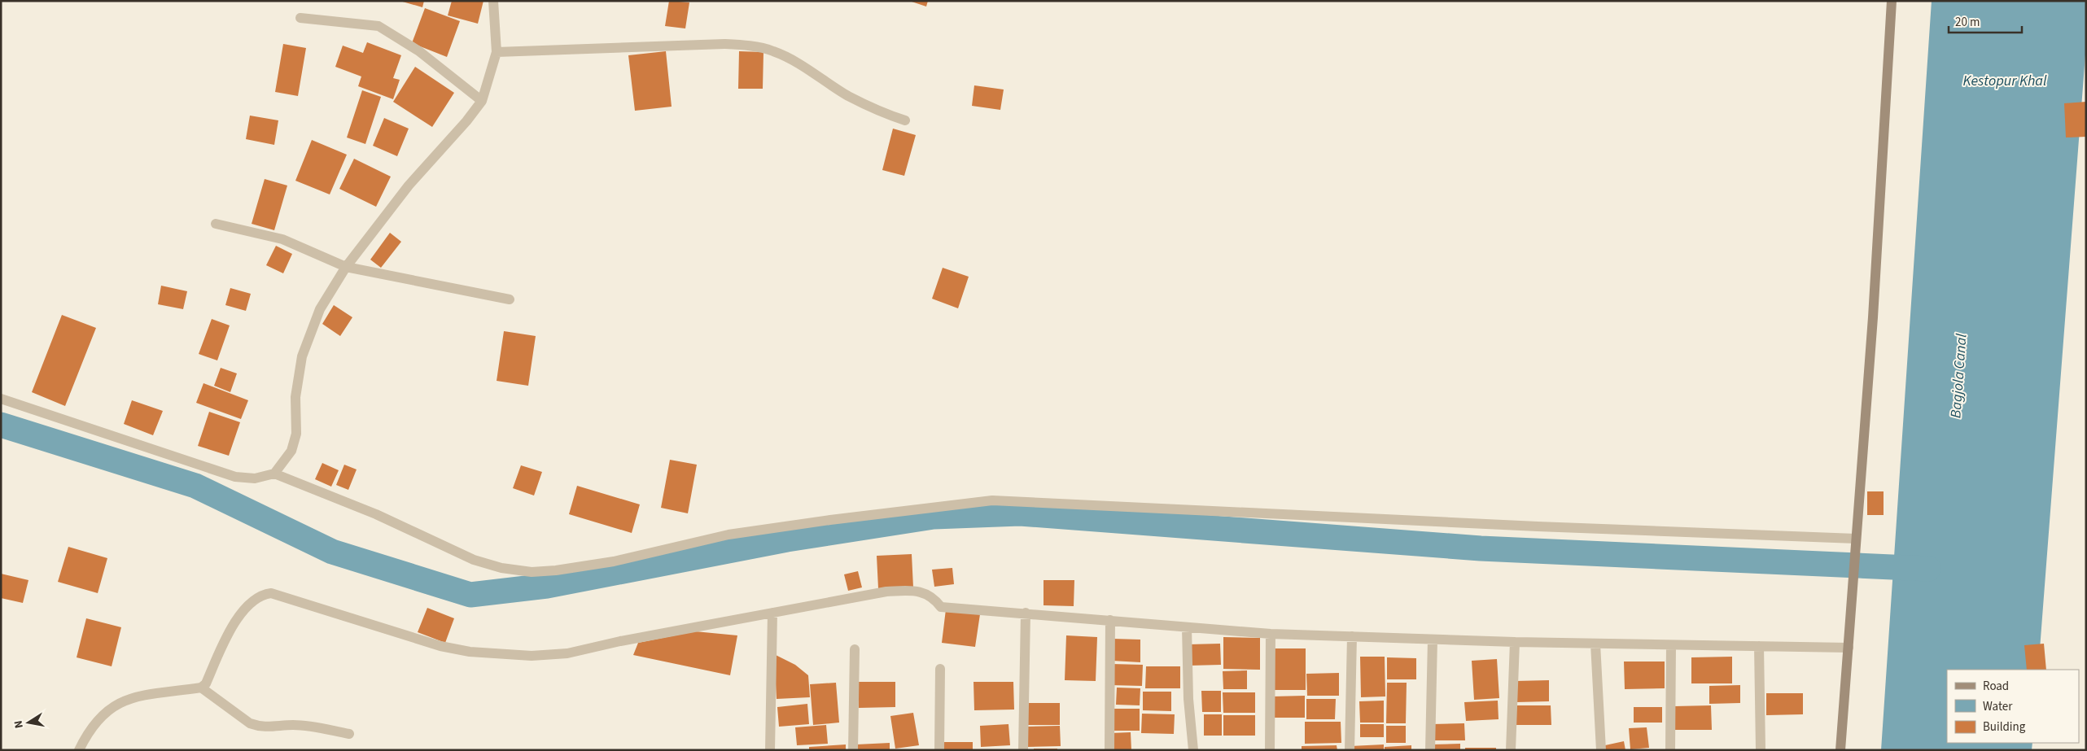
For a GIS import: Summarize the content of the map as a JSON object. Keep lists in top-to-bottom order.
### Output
{
  "water": ["Kestopur Khal", "Bagjola Canal"],
  "legend": ["Road", "Water", "Building"],
  "scale_bar": "20 m",
  "north": "left"
}
